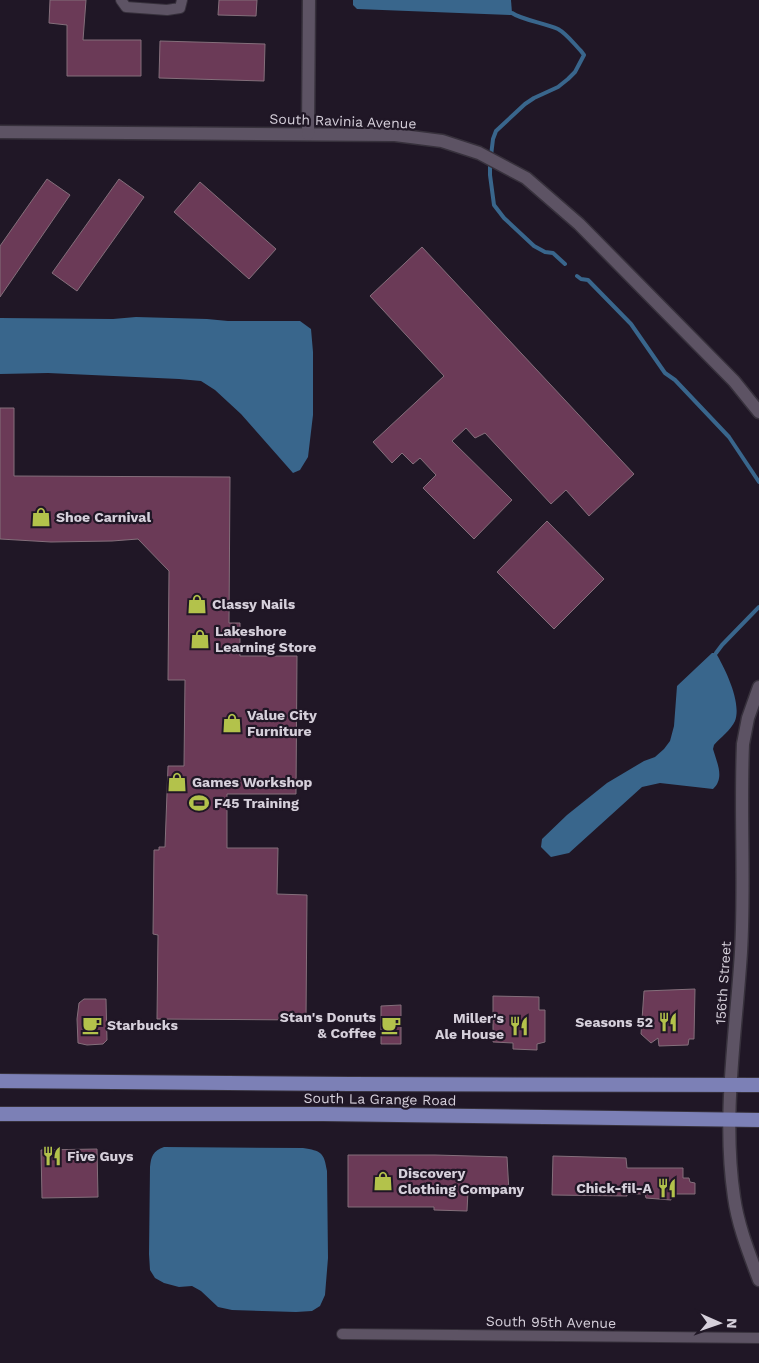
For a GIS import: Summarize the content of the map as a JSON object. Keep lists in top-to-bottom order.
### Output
{
  "streets": {
    "highway": ["South La Grange Road"],
    "street": ["South Ravinia Avenue", "156th Street", "South 95th Avenue"]
  },
  "crossings": [
    ["156th Street", "South La Grange Road"]
  ],
  "places": {
    "shop": [
      "Shoe Carnival",
      "Classy Nails",
      "Lakeshore Learning Store",
      "Value City Furniture",
      "Games Workshop",
      "Discovery Clothing Company"
    ],
    "sports": ["F45 Training"],
    "restaurant": [
      "Seasons 52",
      "Miller's Ale House",
      "Five Guys",
      "Chick-fil-A"
    ],
    "cafe": ["Starbucks", "Stan's Donuts & Coffee"]
  },
  "north": "right"
}
